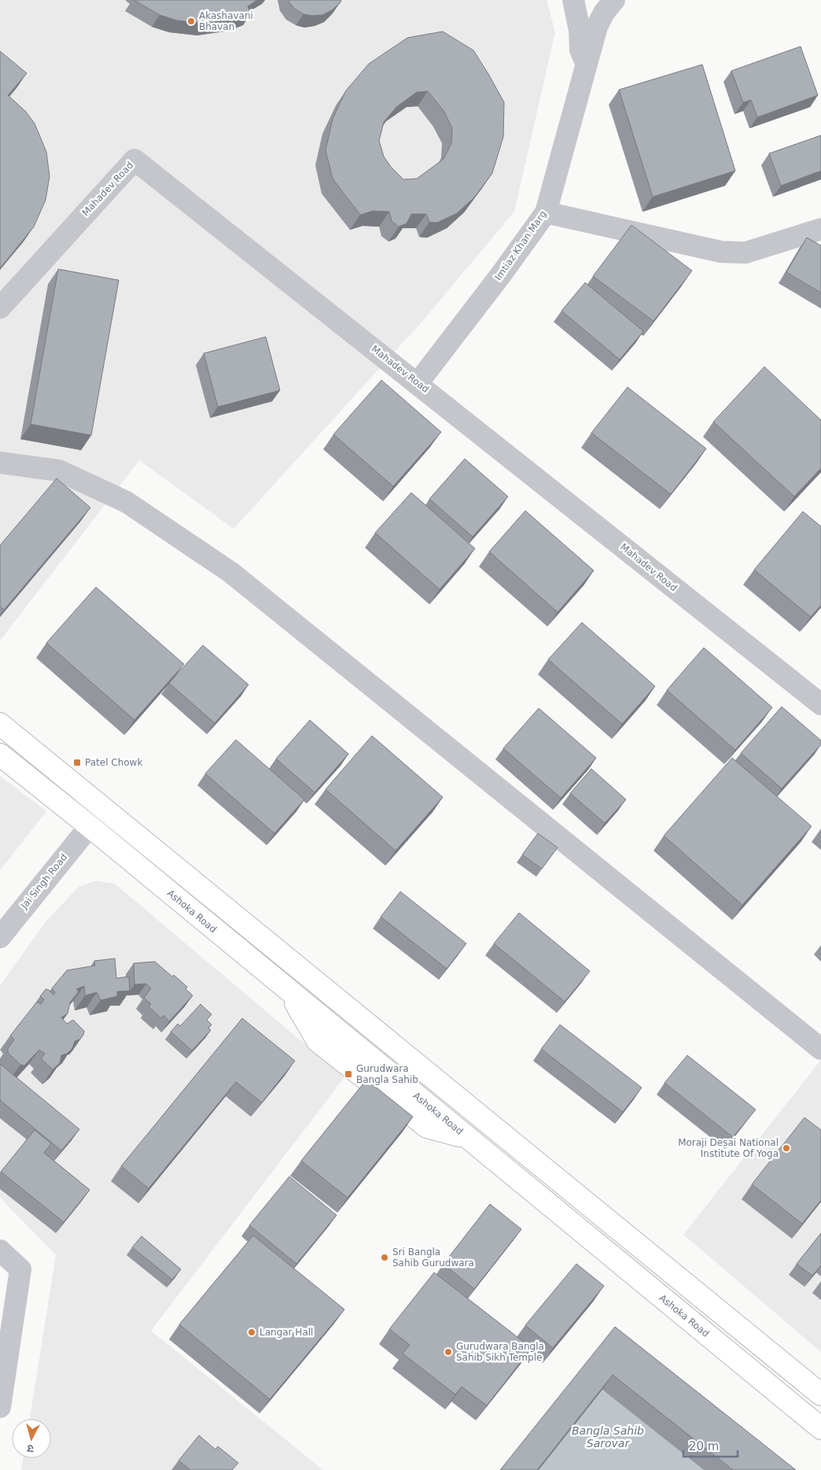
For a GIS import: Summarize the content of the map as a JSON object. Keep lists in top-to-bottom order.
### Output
{
  "streets": {
    "main road": ["Ashoka Road"],
    "street": ["Mahadev Road", "Imtiaz Khan Marg", "Jai Singh Road"]
  },
  "crossings": [
    ["Mahadev Road", "Imtiaz Khan Marg"],
    ["Jai Singh Road", "Ashoka Road"]
  ],
  "water": ["Bangla Sahib Sarovar"],
  "places": {
    "other": [
      "Akashavani Bhavan",
      "Moraji Desai National Institute Of Yoga",
      "Sri Bangla Sahib Gurudwara",
      "Langar Hall",
      "Gurudwara Bangla Sahib Sikh Temple"
    ],
    "transit": ["Patel Chowk", "Gurudwara Bangla Sahib"]
  },
  "scale_bar": "20 m",
  "north": "bottom"
}
